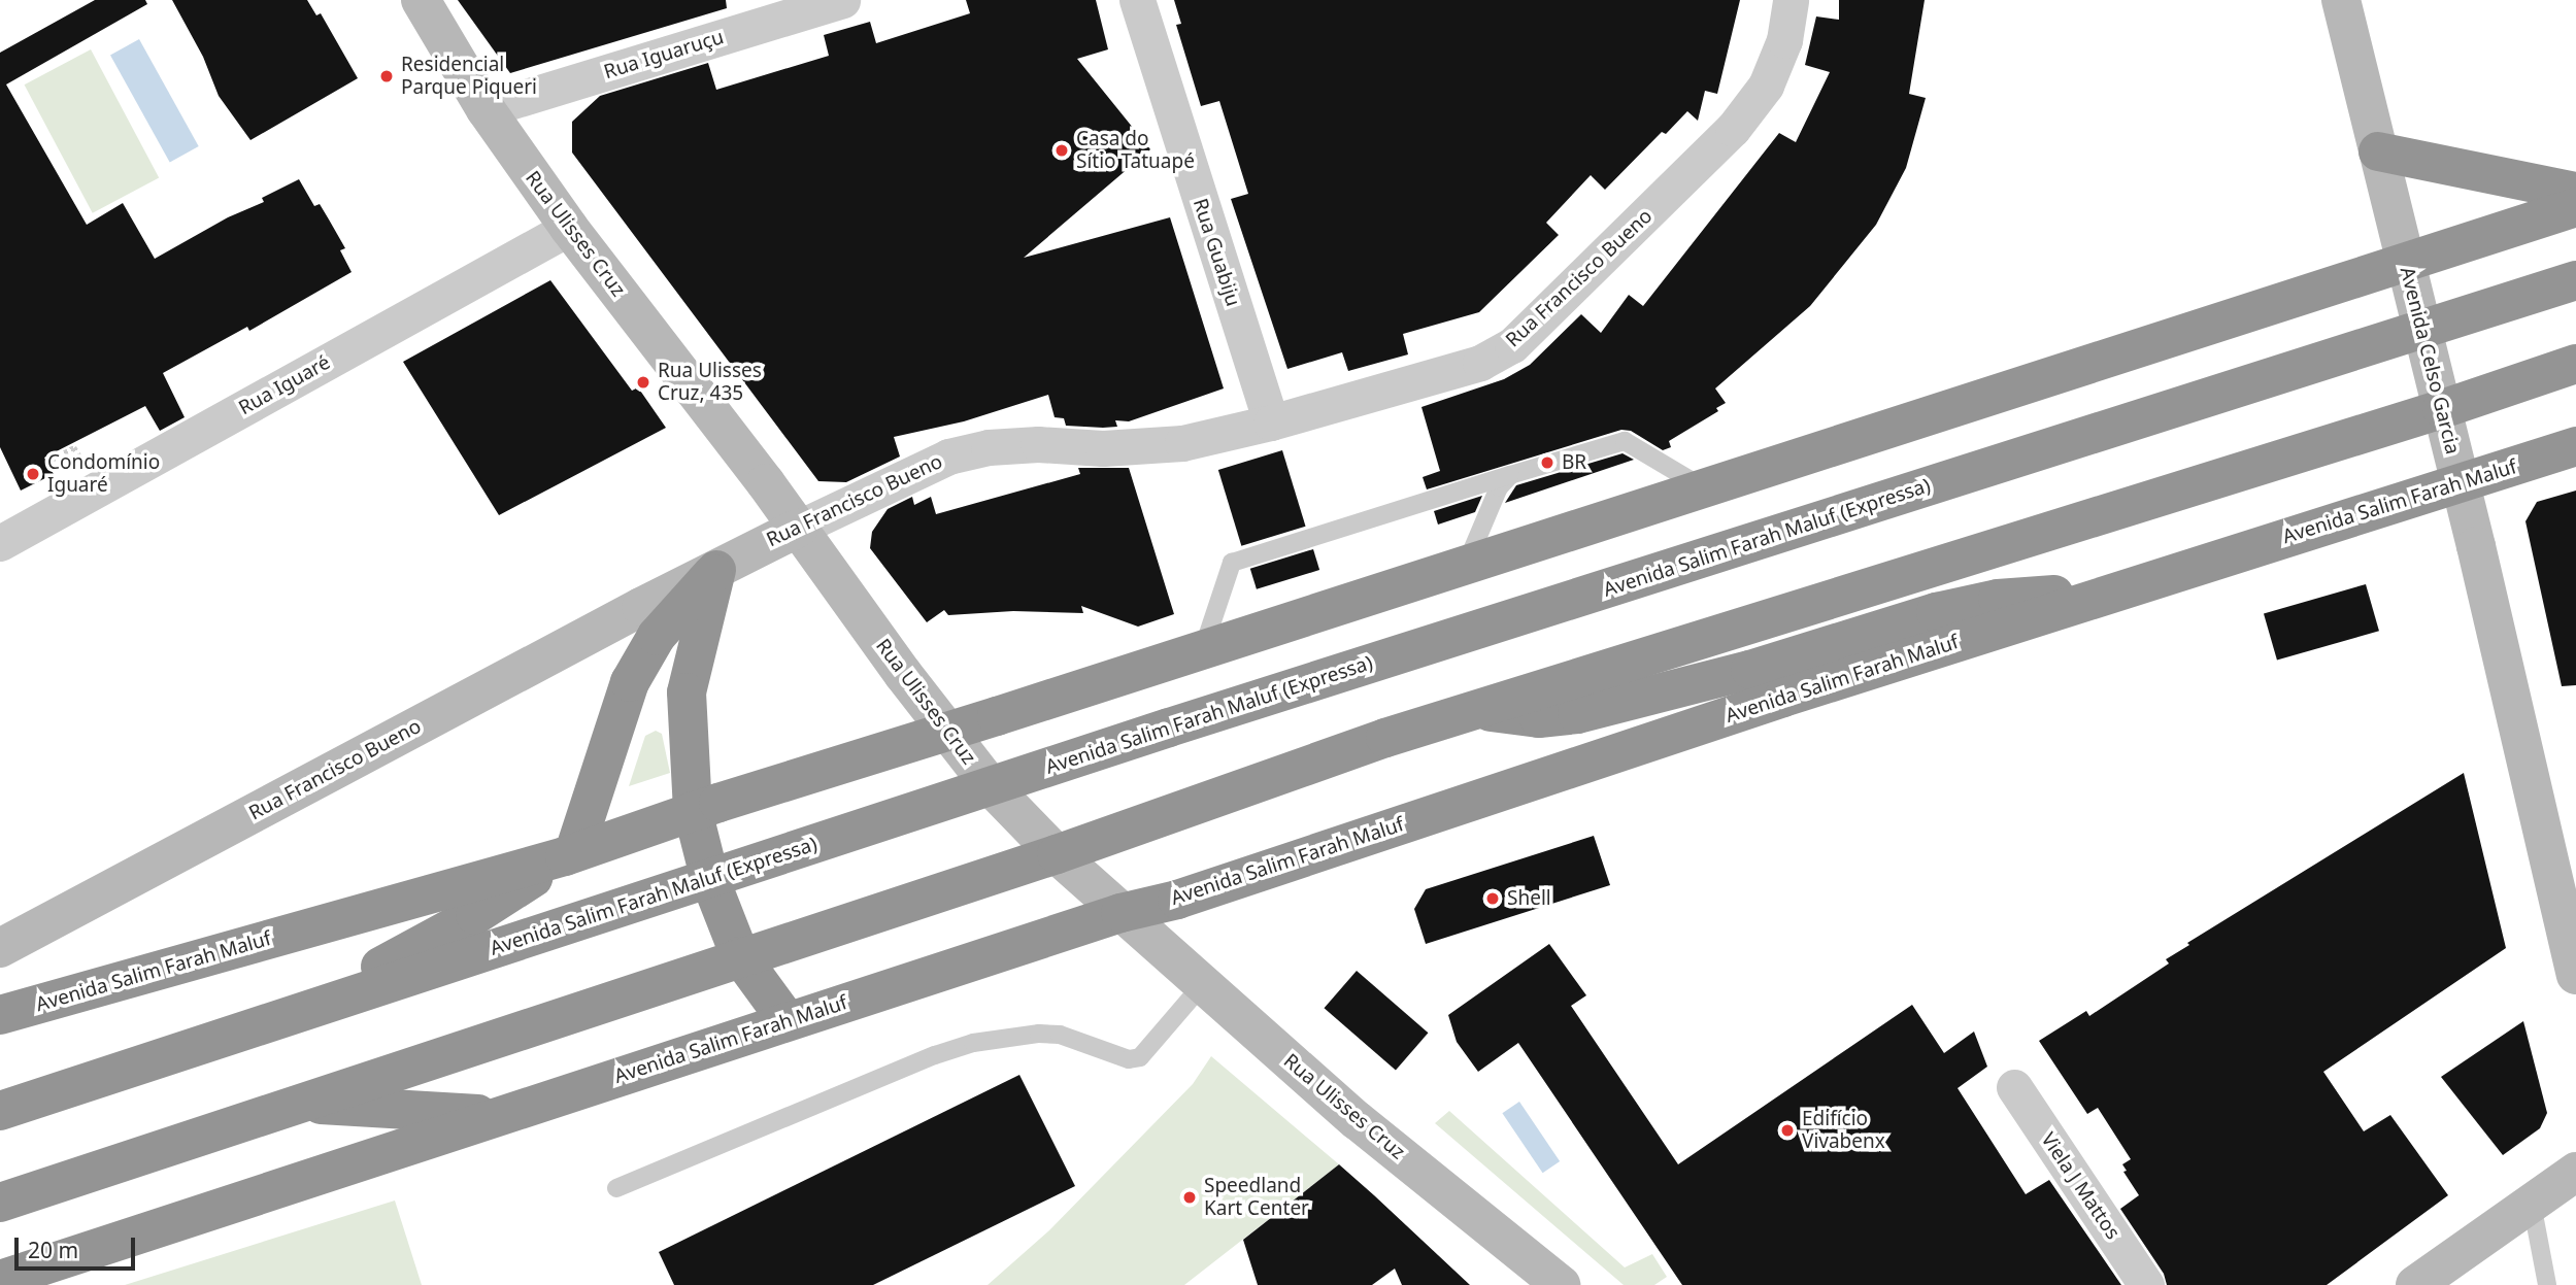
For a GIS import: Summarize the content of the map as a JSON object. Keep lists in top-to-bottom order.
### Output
{
  "streets": {
    "highway": ["Avenida Salim Farah Maluf", "Avenida Salim Farah Maluf (Expressa)"],
    "street": [
      "Rua Iguaruçu",
      "Rua Ulisses Cruz",
      "Rua Guabiju",
      "Rua Francisco Bueno",
      "Avenida Celso Garcia",
      "Rua Iguaré",
      "Viela J Mattos"
    ]
  },
  "crossings": [
    ["Rua Iguaruçu", "Rua Ulisses Cruz"],
    ["Rua Ulisses Cruz", "Rua Francisco Bueno"],
    ["Rua Ulisses Cruz", "Rua Iguaré"],
    ["Rua Ulisses Cruz", "Avenida Salim Farah Maluf"],
    ["Rua Ulisses Cruz", "Avenida Salim Farah Maluf (Expressa)"],
    ["Rua Guabiju", "Rua Francisco Bueno"],
    ["Avenida Celso Garcia", "Avenida Salim Farah Maluf"],
    ["Avenida Celso Garcia", "Avenida Salim Farah Maluf (Expressa)"]
  ],
  "places": [
    "Residencial Parque Piqueri",
    "Casa do Sítio Tatuapé",
    "Rua Ulisses Cruz, 435",
    "BR",
    "Condomínio Iguaré",
    "Shell",
    "Edifício Vivabenx",
    "Speedland Kart Center"
  ],
  "scale_bar": "20 m"
}
